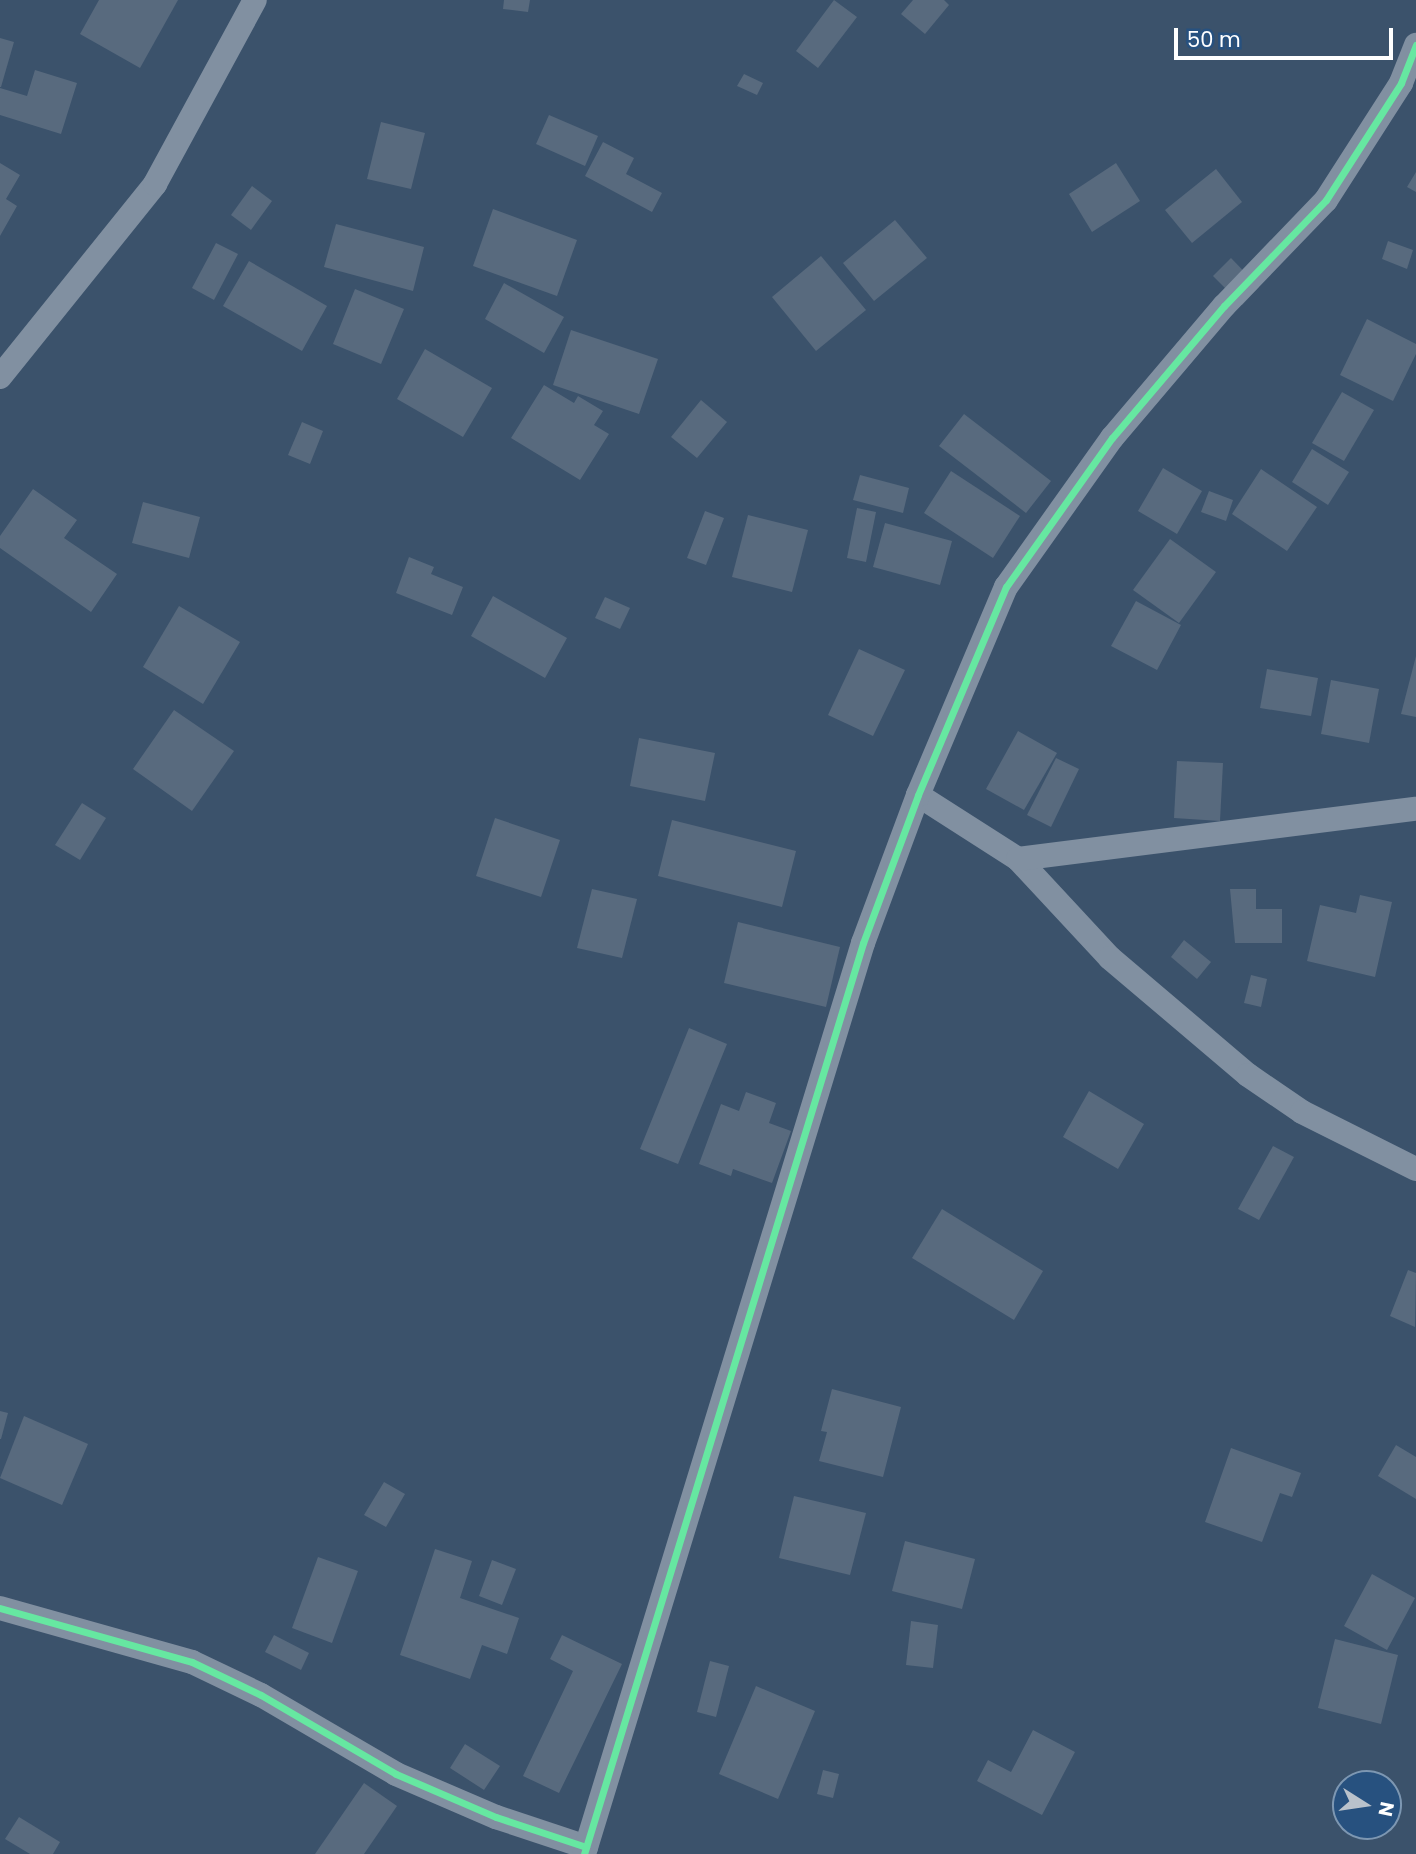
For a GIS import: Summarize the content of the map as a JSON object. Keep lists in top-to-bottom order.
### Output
{
  "scale_bar": "50 m",
  "north": "right"
}
